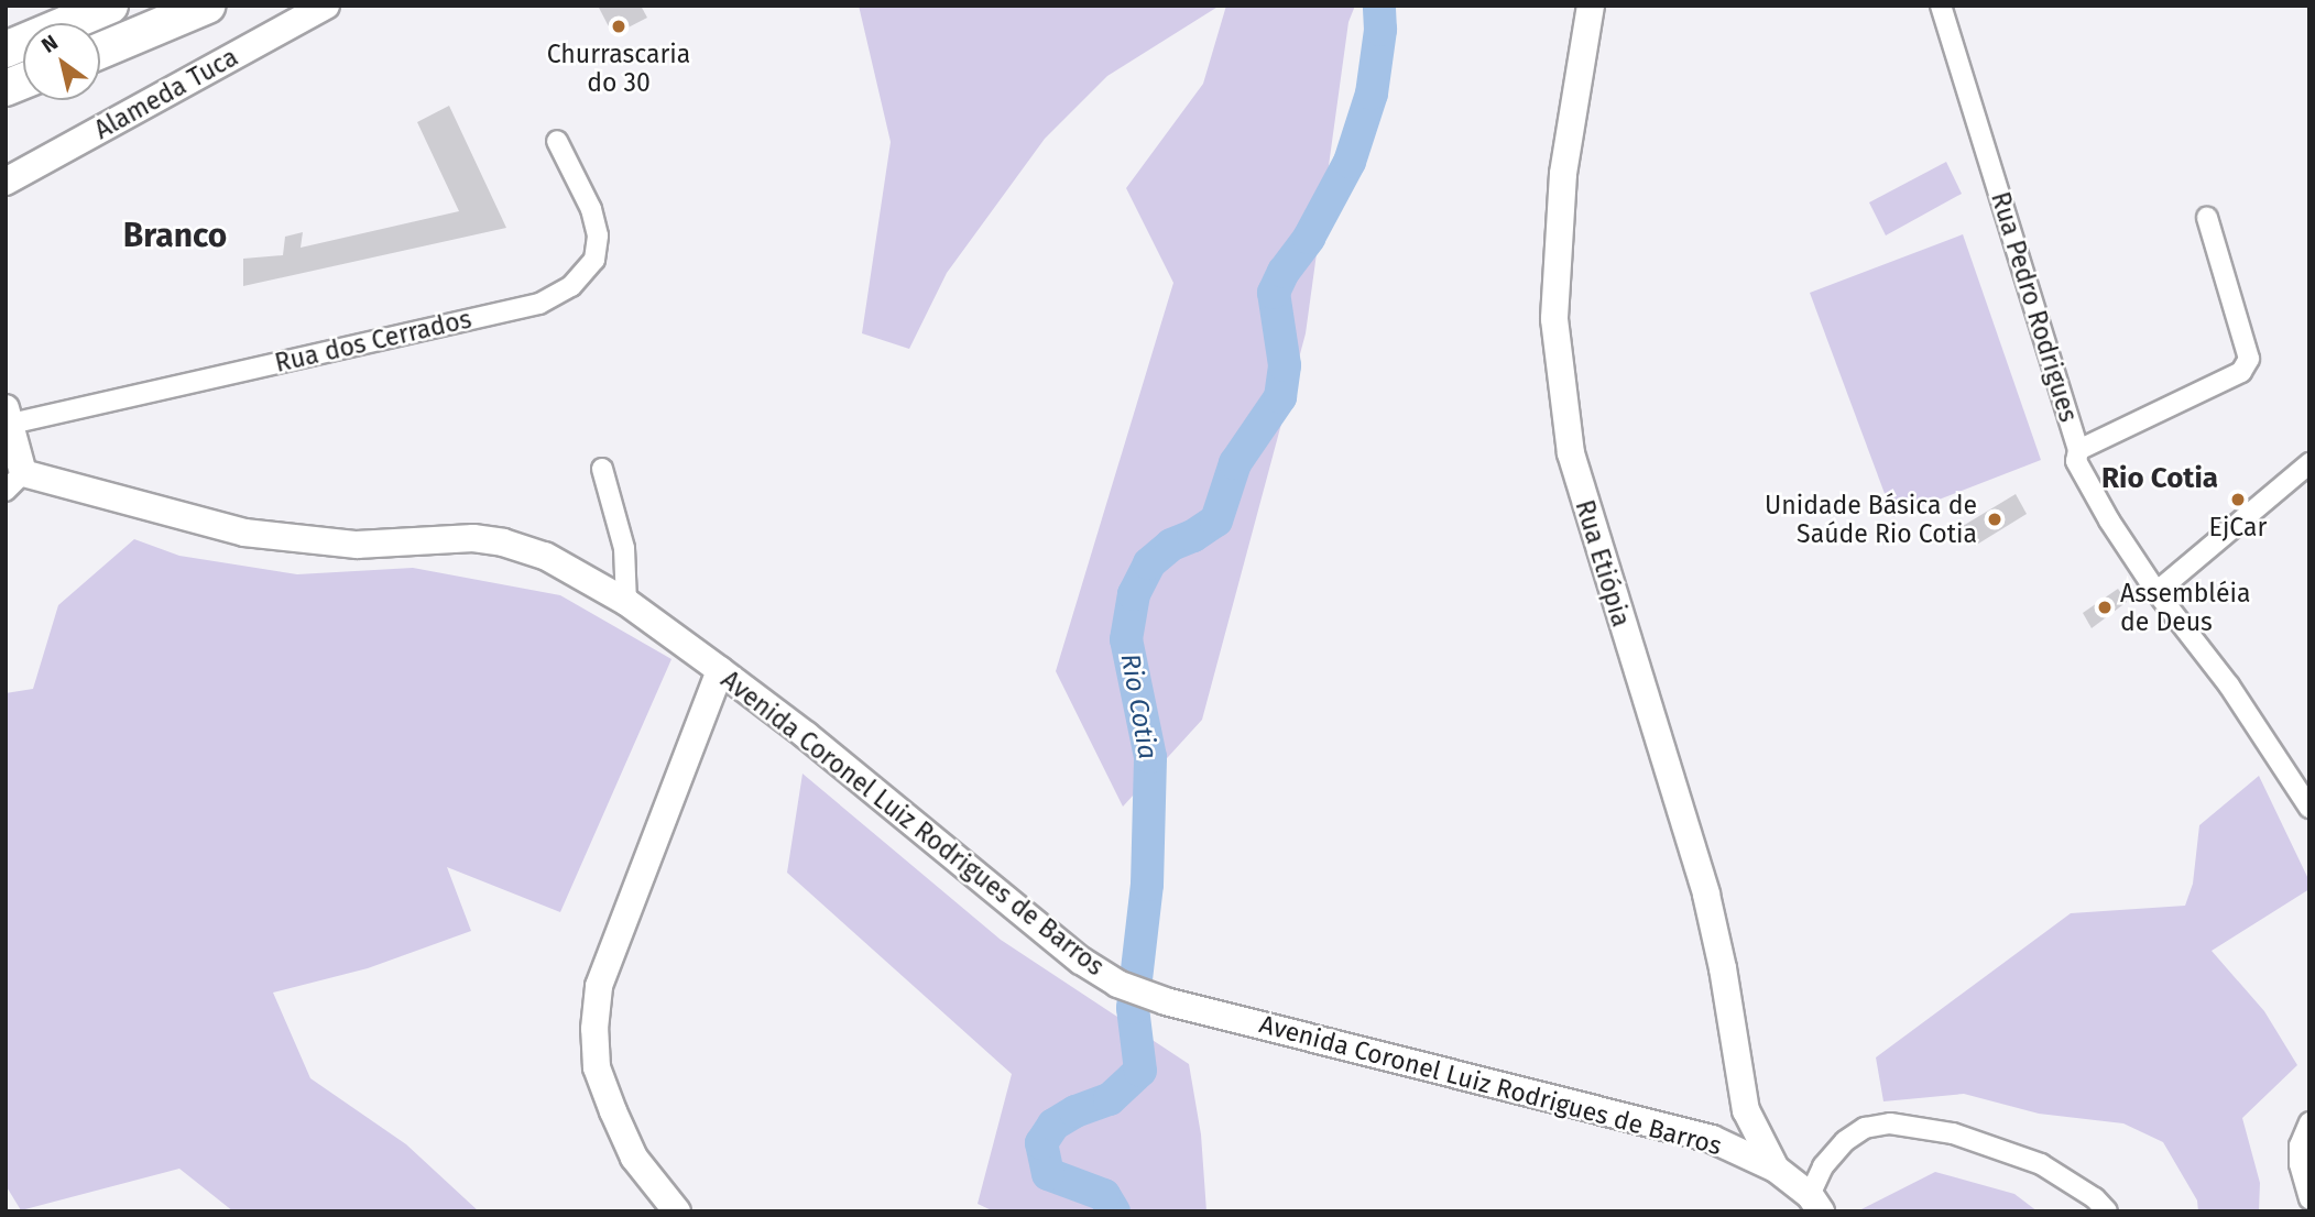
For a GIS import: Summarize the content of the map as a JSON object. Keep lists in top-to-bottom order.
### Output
{
  "streets": {
    "street": [
      "Alameda Tuca",
      "Rua Pedro Rodrigues",
      "Rua dos Cerrados",
      "Rua Etiópia",
      "Avenida Coronel Luiz Rodrigues de Barros"
    ]
  },
  "crossings": [
    ["Rua Etiópia", "Avenida Coronel Luiz Rodrigues de Barros"]
  ],
  "districts": ["Branco", "Rio Cotia"],
  "water": ["Rio Cotia"],
  "places": [
    "Churrascaria do 30",
    "EjCar",
    "Unidade Básica de Saúde Rio Cotia",
    "Assembléia de Deus"
  ],
  "north": "top left"
}
